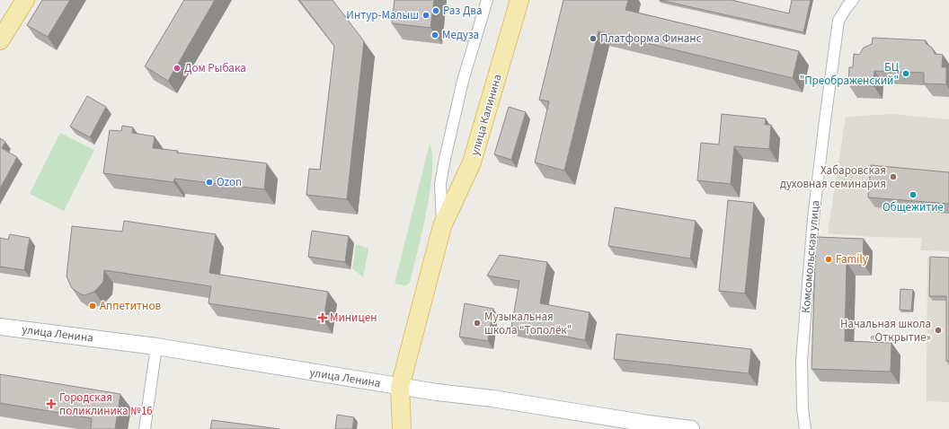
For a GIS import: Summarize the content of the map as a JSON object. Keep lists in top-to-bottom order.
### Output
{
  "streets": {
    "main road": ["улица Калинина", "улица Ленина"],
    "street": ["Комсомольская улица"]
  },
  "crossings": [
    ["улица Калинина", "улица Ленина"]
  ],
  "places": {
    "other": [
      "Раз Два",
      "Интур-Малыш",
      "Медуза",
      "Платформа Финанс",
      "Дом Рыбака",
      "БЦ \"Преображенский\"",
      "Хабаровская духовная семинария",
      "Ozon",
      "Общежитие",
      "Family",
      "Аппетитнов",
      "Музыкальная школа “Тополёк\"",
      "Начальная школа «Открытие»"
    ],
    "health": ["Миницен", "Городская поликлиника №16"]
  }
}
